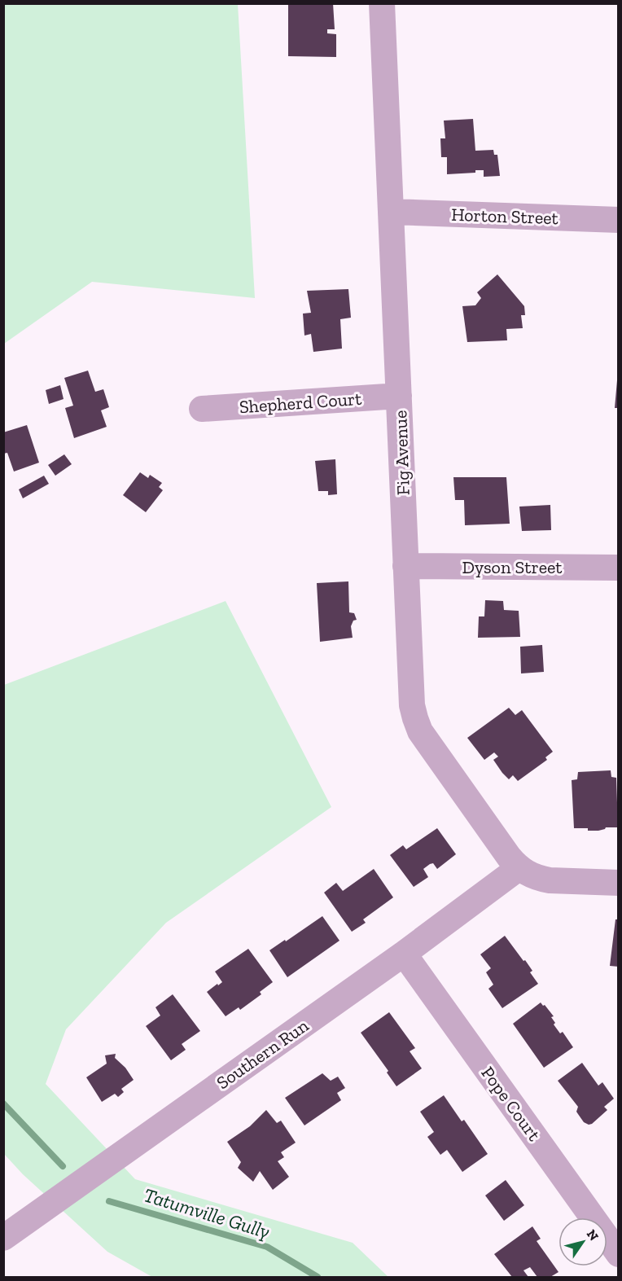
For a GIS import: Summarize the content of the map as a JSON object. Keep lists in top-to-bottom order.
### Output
{
  "streets": {
    "street": [
      "Horton Street",
      "Shepherd Court",
      "Fig Avenue",
      "Dyson Street",
      "Southern Run",
      "Pope Court"
    ]
  },
  "crossings": [
    ["Horton Street", "Fig Avenue"],
    ["Shepherd Court", "Fig Avenue"],
    ["Fig Avenue", "Dyson Street"],
    ["Fig Avenue", "Southern Run"],
    ["Southern Run", "Pope Court"]
  ],
  "water": ["Tatumville Gully"],
  "north": "top right"
}
